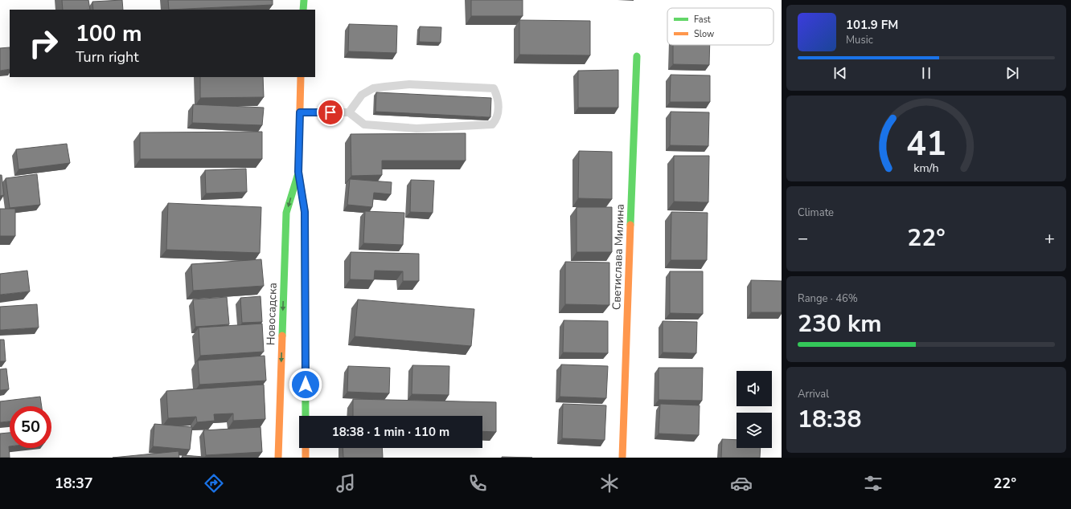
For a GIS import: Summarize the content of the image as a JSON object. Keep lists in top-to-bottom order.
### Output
{
  "streets": {
    "main road": ["Светислава Милина", "Новосадска"]
  },
  "legend": ["Fast", "Slow"],
  "page": {
    "turn": ["100 m", "Turn right"],
    "song": ["101.9 FM", "Music"],
    "tile": [
      "Climate",
      ["Range · 46%", "230 km"],
      ["Arrival", "18:38"]
    ],
    "heat": ["−", "22°", "+"],
    "limit": "50",
    "trip": "18:38 · 1 min · 110 m",
    "tabs": ["18:37", "22°"],
    "gauge": ["41", "km/h"]
  }
}
